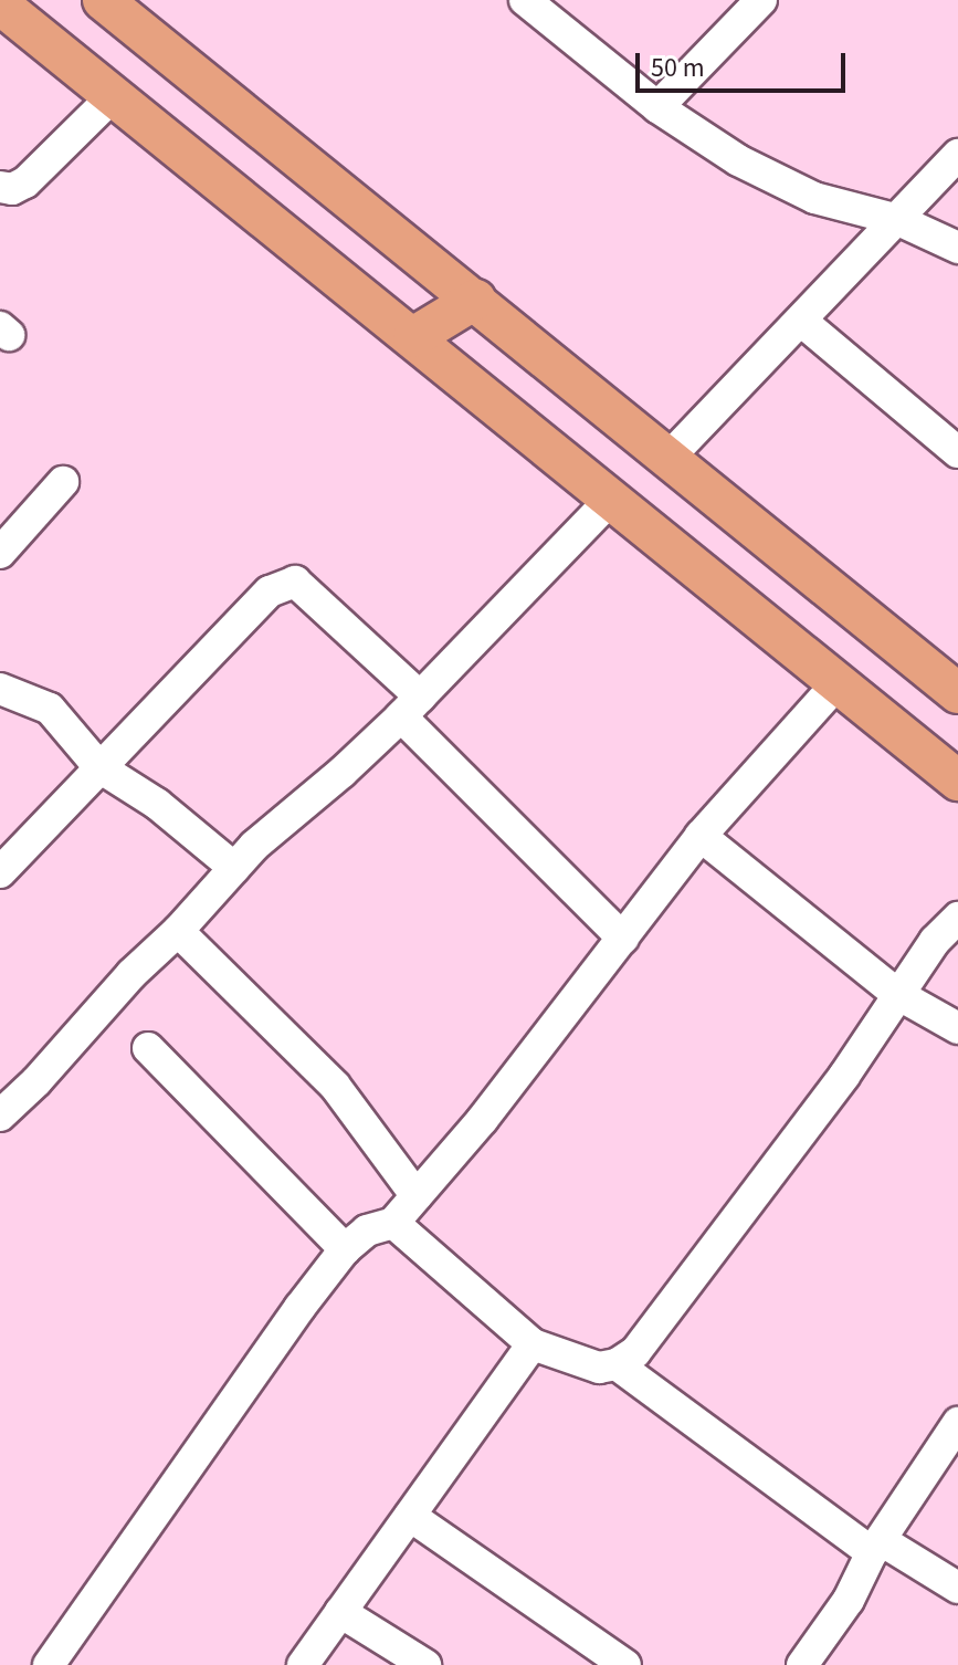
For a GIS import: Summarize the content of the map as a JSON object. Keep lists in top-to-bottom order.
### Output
{
  "scale_bar": "50 m"
}
